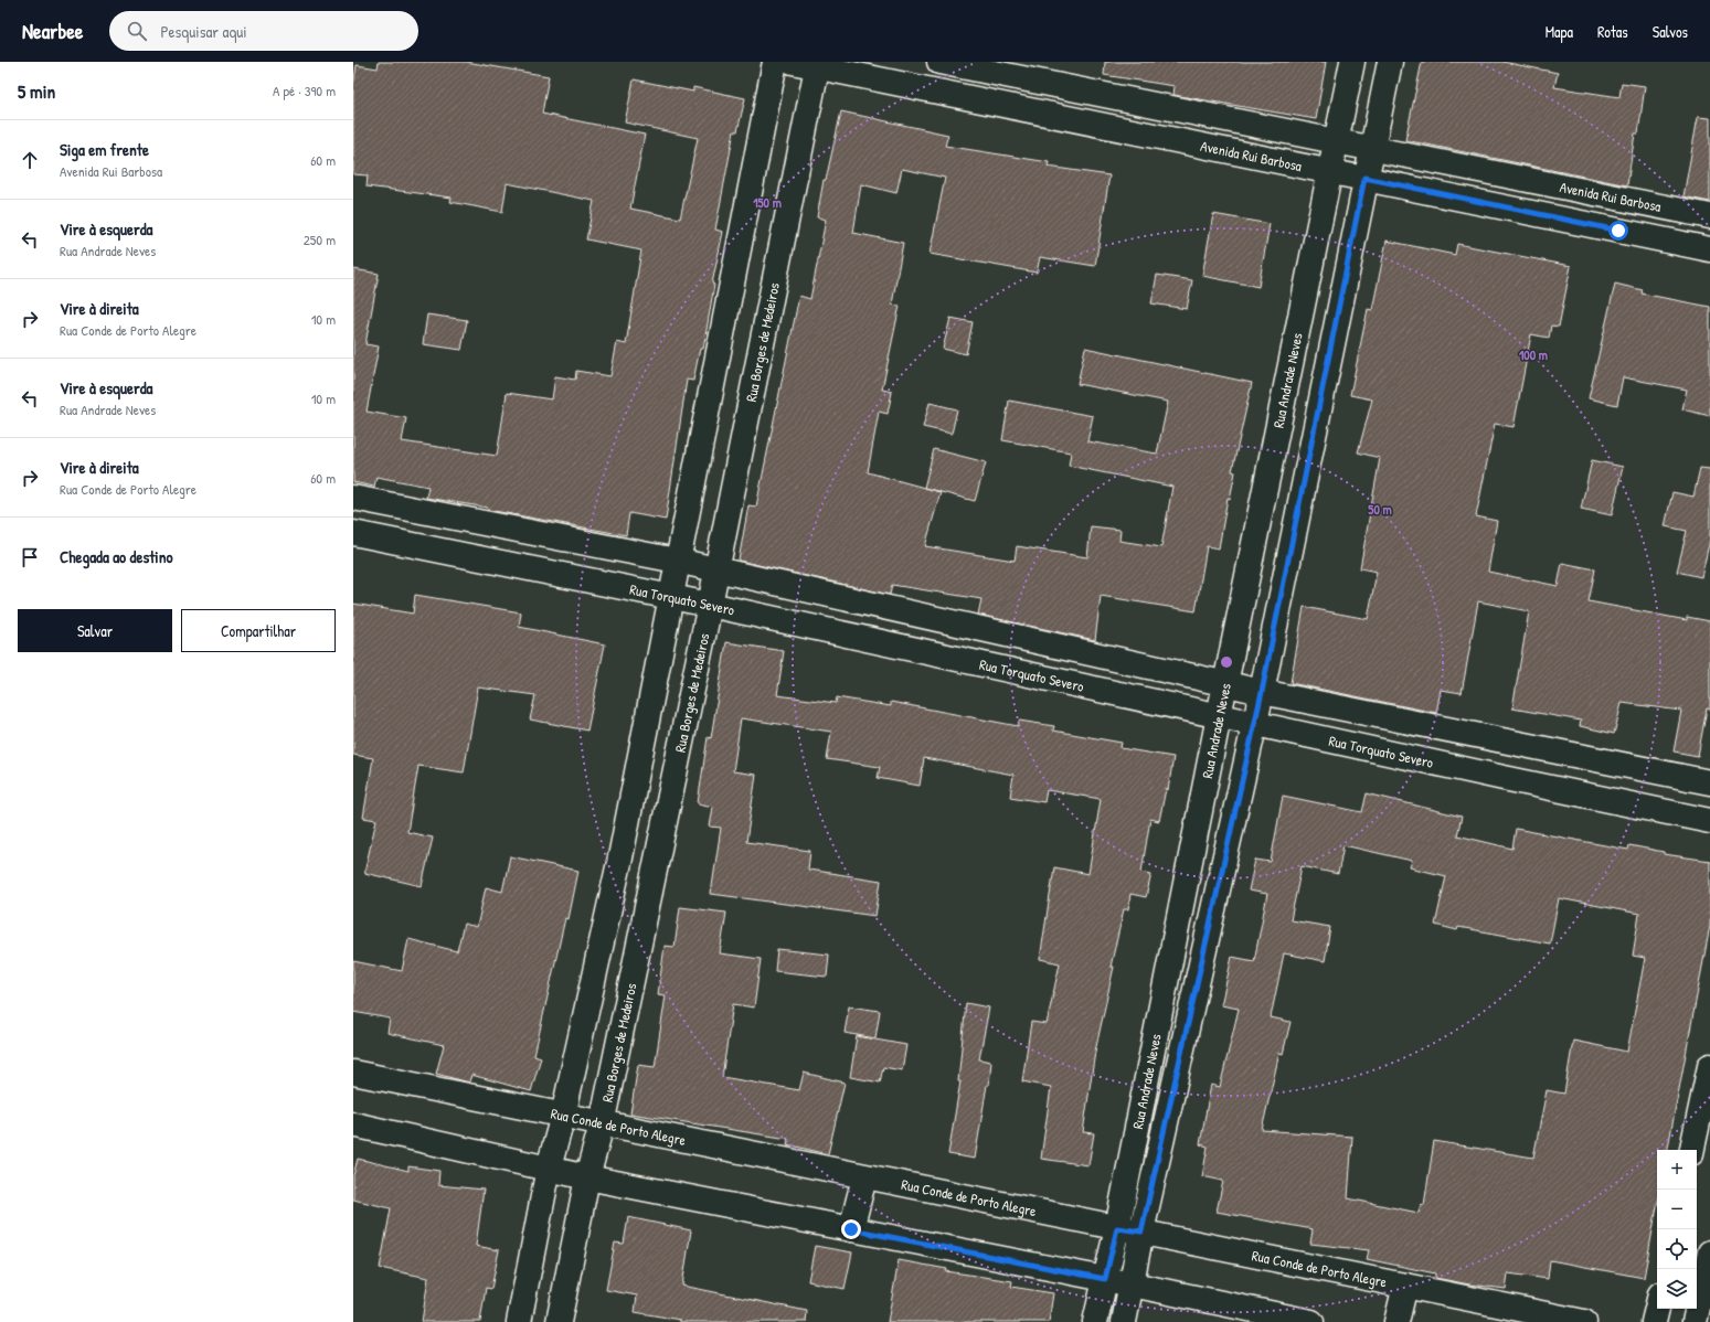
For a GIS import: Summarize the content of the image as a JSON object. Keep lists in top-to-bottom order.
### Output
{
  "streets": {
    "street": [
      "Avenida Rui Barbosa",
      "Rua Borges de Medeiros",
      "Rua Andrade Neves",
      "Rua Torquato Severo",
      "Rua Conde de Porto Alegre"
    ]
  },
  "crossings": [
    ["Avenida Rui Barbosa", "Rua Borges de Medeiros"],
    ["Avenida Rui Barbosa", "Rua Andrade Neves"],
    ["Rua Borges de Medeiros", "Rua Torquato Severo"],
    ["Rua Borges de Medeiros", "Rua Conde de Porto Alegre"],
    ["Rua Andrade Neves", "Rua Torquato Severo"],
    ["Rua Andrade Neves", "Rua Conde de Porto Alegre"]
  ],
  "page": {
    "header": "Nearbee",
    "search": "Pesquisar aqui",
    "nav": ["Mapa", "Rotas", "Salvos"],
    "heading": ["5 min", "A pé · 390 m"],
    "list": [
      ["Siga em frente", "Avenida Rui Barbosa", "60 m"],
      ["Vire à esquerda", "Rua Andrade Neves", "250 m"],
      ["Vire à direita", "Rua Conde de Porto Alegre", "10 m"],
      ["Vire à esquerda", "Rua Andrade Neves", "10 m"],
      ["Vire à direita", "Rua Conde de Porto Alegre", "60 m"],
      "Chegada ao destino"
    ],
    "buttons": ["Salvar", "Compartilhar"],
    "map_buttons": ["+", "−"]
  },
  "rings": ["150 m", "100 m", "50 m"]
}
